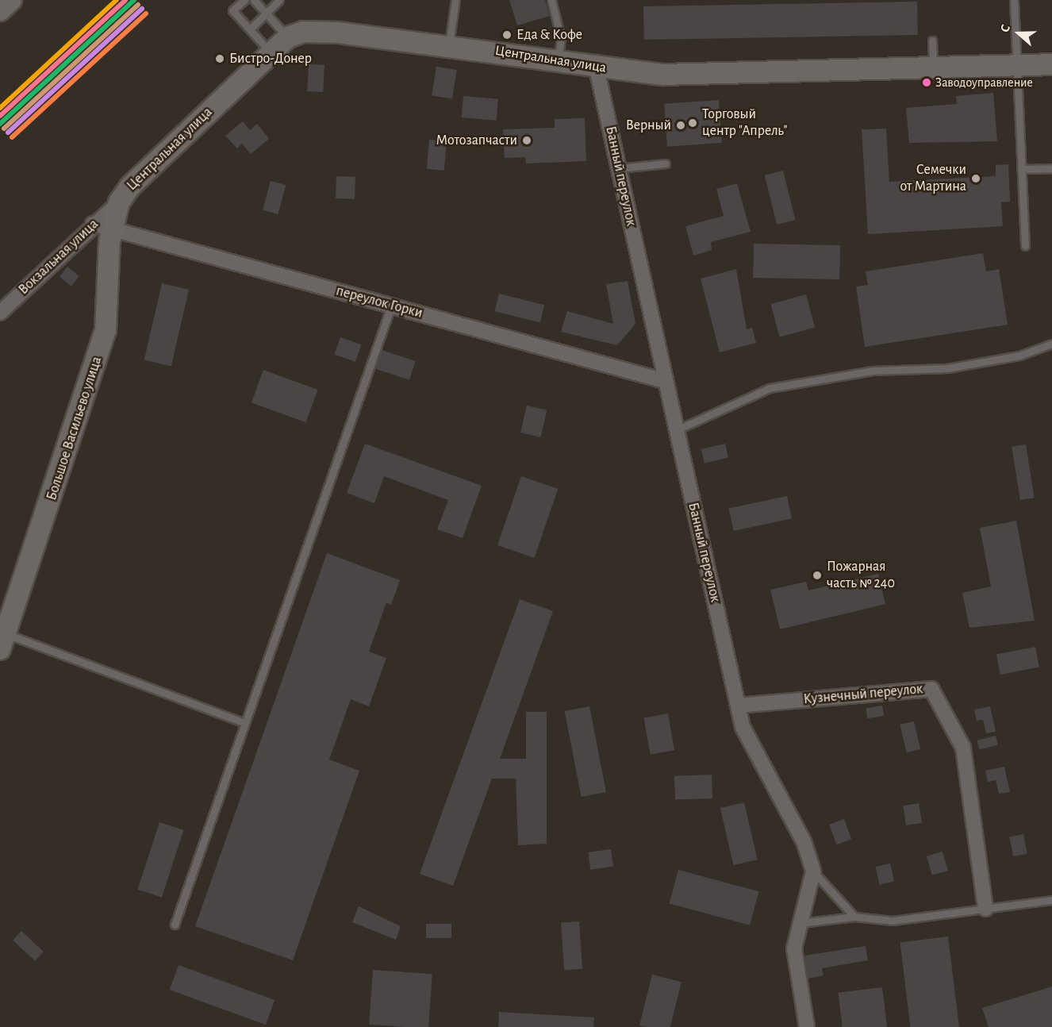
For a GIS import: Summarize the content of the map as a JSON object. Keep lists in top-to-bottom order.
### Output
{
  "streets": {
    "main road": ["Центральная улица", "Большое Васильево улица"],
    "street": [
      "Банный переулок",
      "Вокзальная улица",
      "переулок Горки",
      "Кузнечный переулок"
    ]
  },
  "crossings": [
    ["Центральная улица", "Банный переулок"],
    ["Центральная улица", "Большое Васильево улица"],
    ["Банный переулок", "переулок Горки"],
    ["Банный переулок", "Кузнечный переулок"],
    ["Вокзальная улица", "переулок Горки"],
    ["Вокзальная улица", "Большое Васильево улица"],
    ["переулок Горки", "Большое Васильево улица"]
  ],
  "places": [
    "Еда & Кофе",
    "Бистро-Донер",
    "Заводоуправление",
    "Торговый центр \"Апрель\"",
    "Верный",
    "Мотозапчасти",
    "Семечки от Мартина",
    "Пожарная часть № 240"
  ],
  "north": "left"
}
